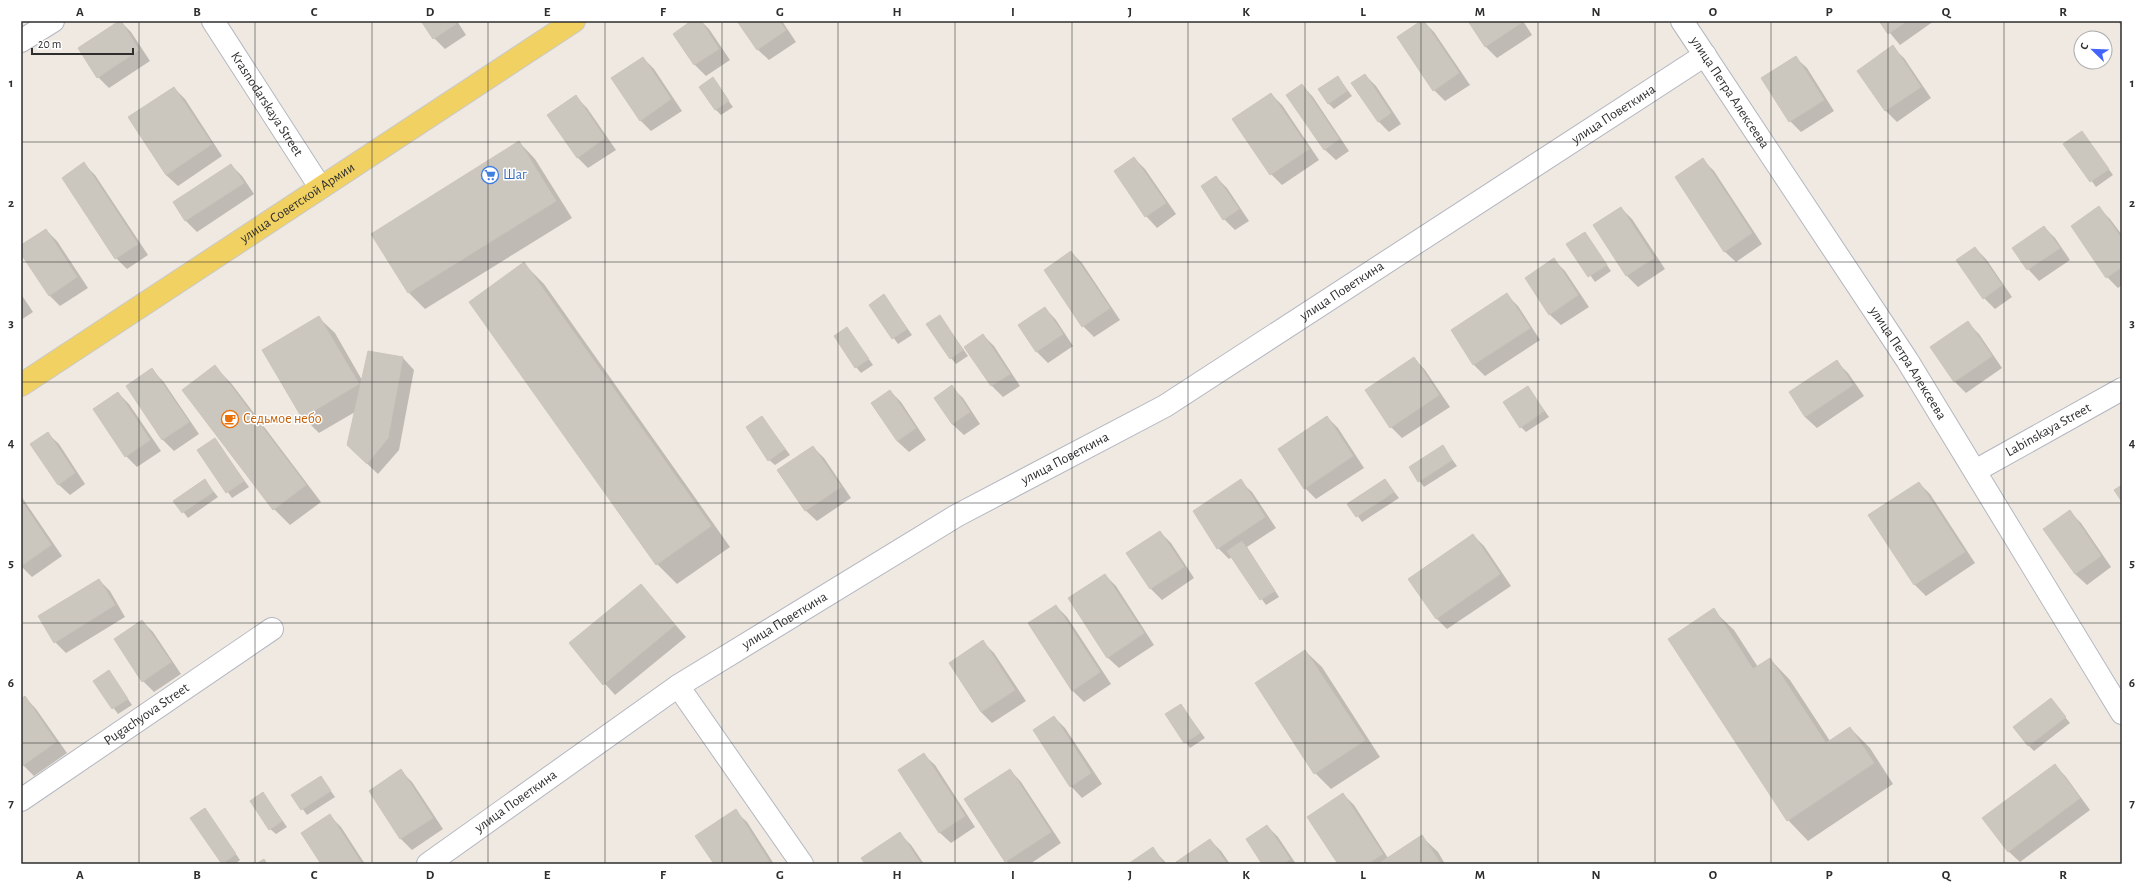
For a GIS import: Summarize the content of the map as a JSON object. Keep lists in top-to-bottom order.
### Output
{
  "streets": {
    "main road": ["улица Советской Армии"],
    "street": [
      "улица Петра Алексеева",
      "Krasnodarskaya Street",
      "улица Поветкина",
      "Labinskaya Street",
      "Pugachyova Street"
    ]
  },
  "crossings": [
    ["улица Петра Алексеева", "улица Поветкина"],
    ["улица Петра Алексеева", "Labinskaya Street"],
    ["Krasnodarskaya Street", "улица Советской Армии"]
  ],
  "places": {
    "supermarket": ["Шаг"],
    "cafe": ["Седьмое небо"]
  },
  "scale_bar": "20 m",
  "north": "top left",
  "grid": {
    "columns": [
      "A",
      "B",
      "C",
      "D",
      "E",
      "F",
      "G",
      "H",
      "I",
      "J",
      "K",
      "L",
      "M",
      "N",
      "O",
      "P",
      "Q",
      "R"
    ],
    "rows": [
      "1",
      "2",
      "3",
      "4",
      "5",
      "6",
      "7"
    ]
  }
}
